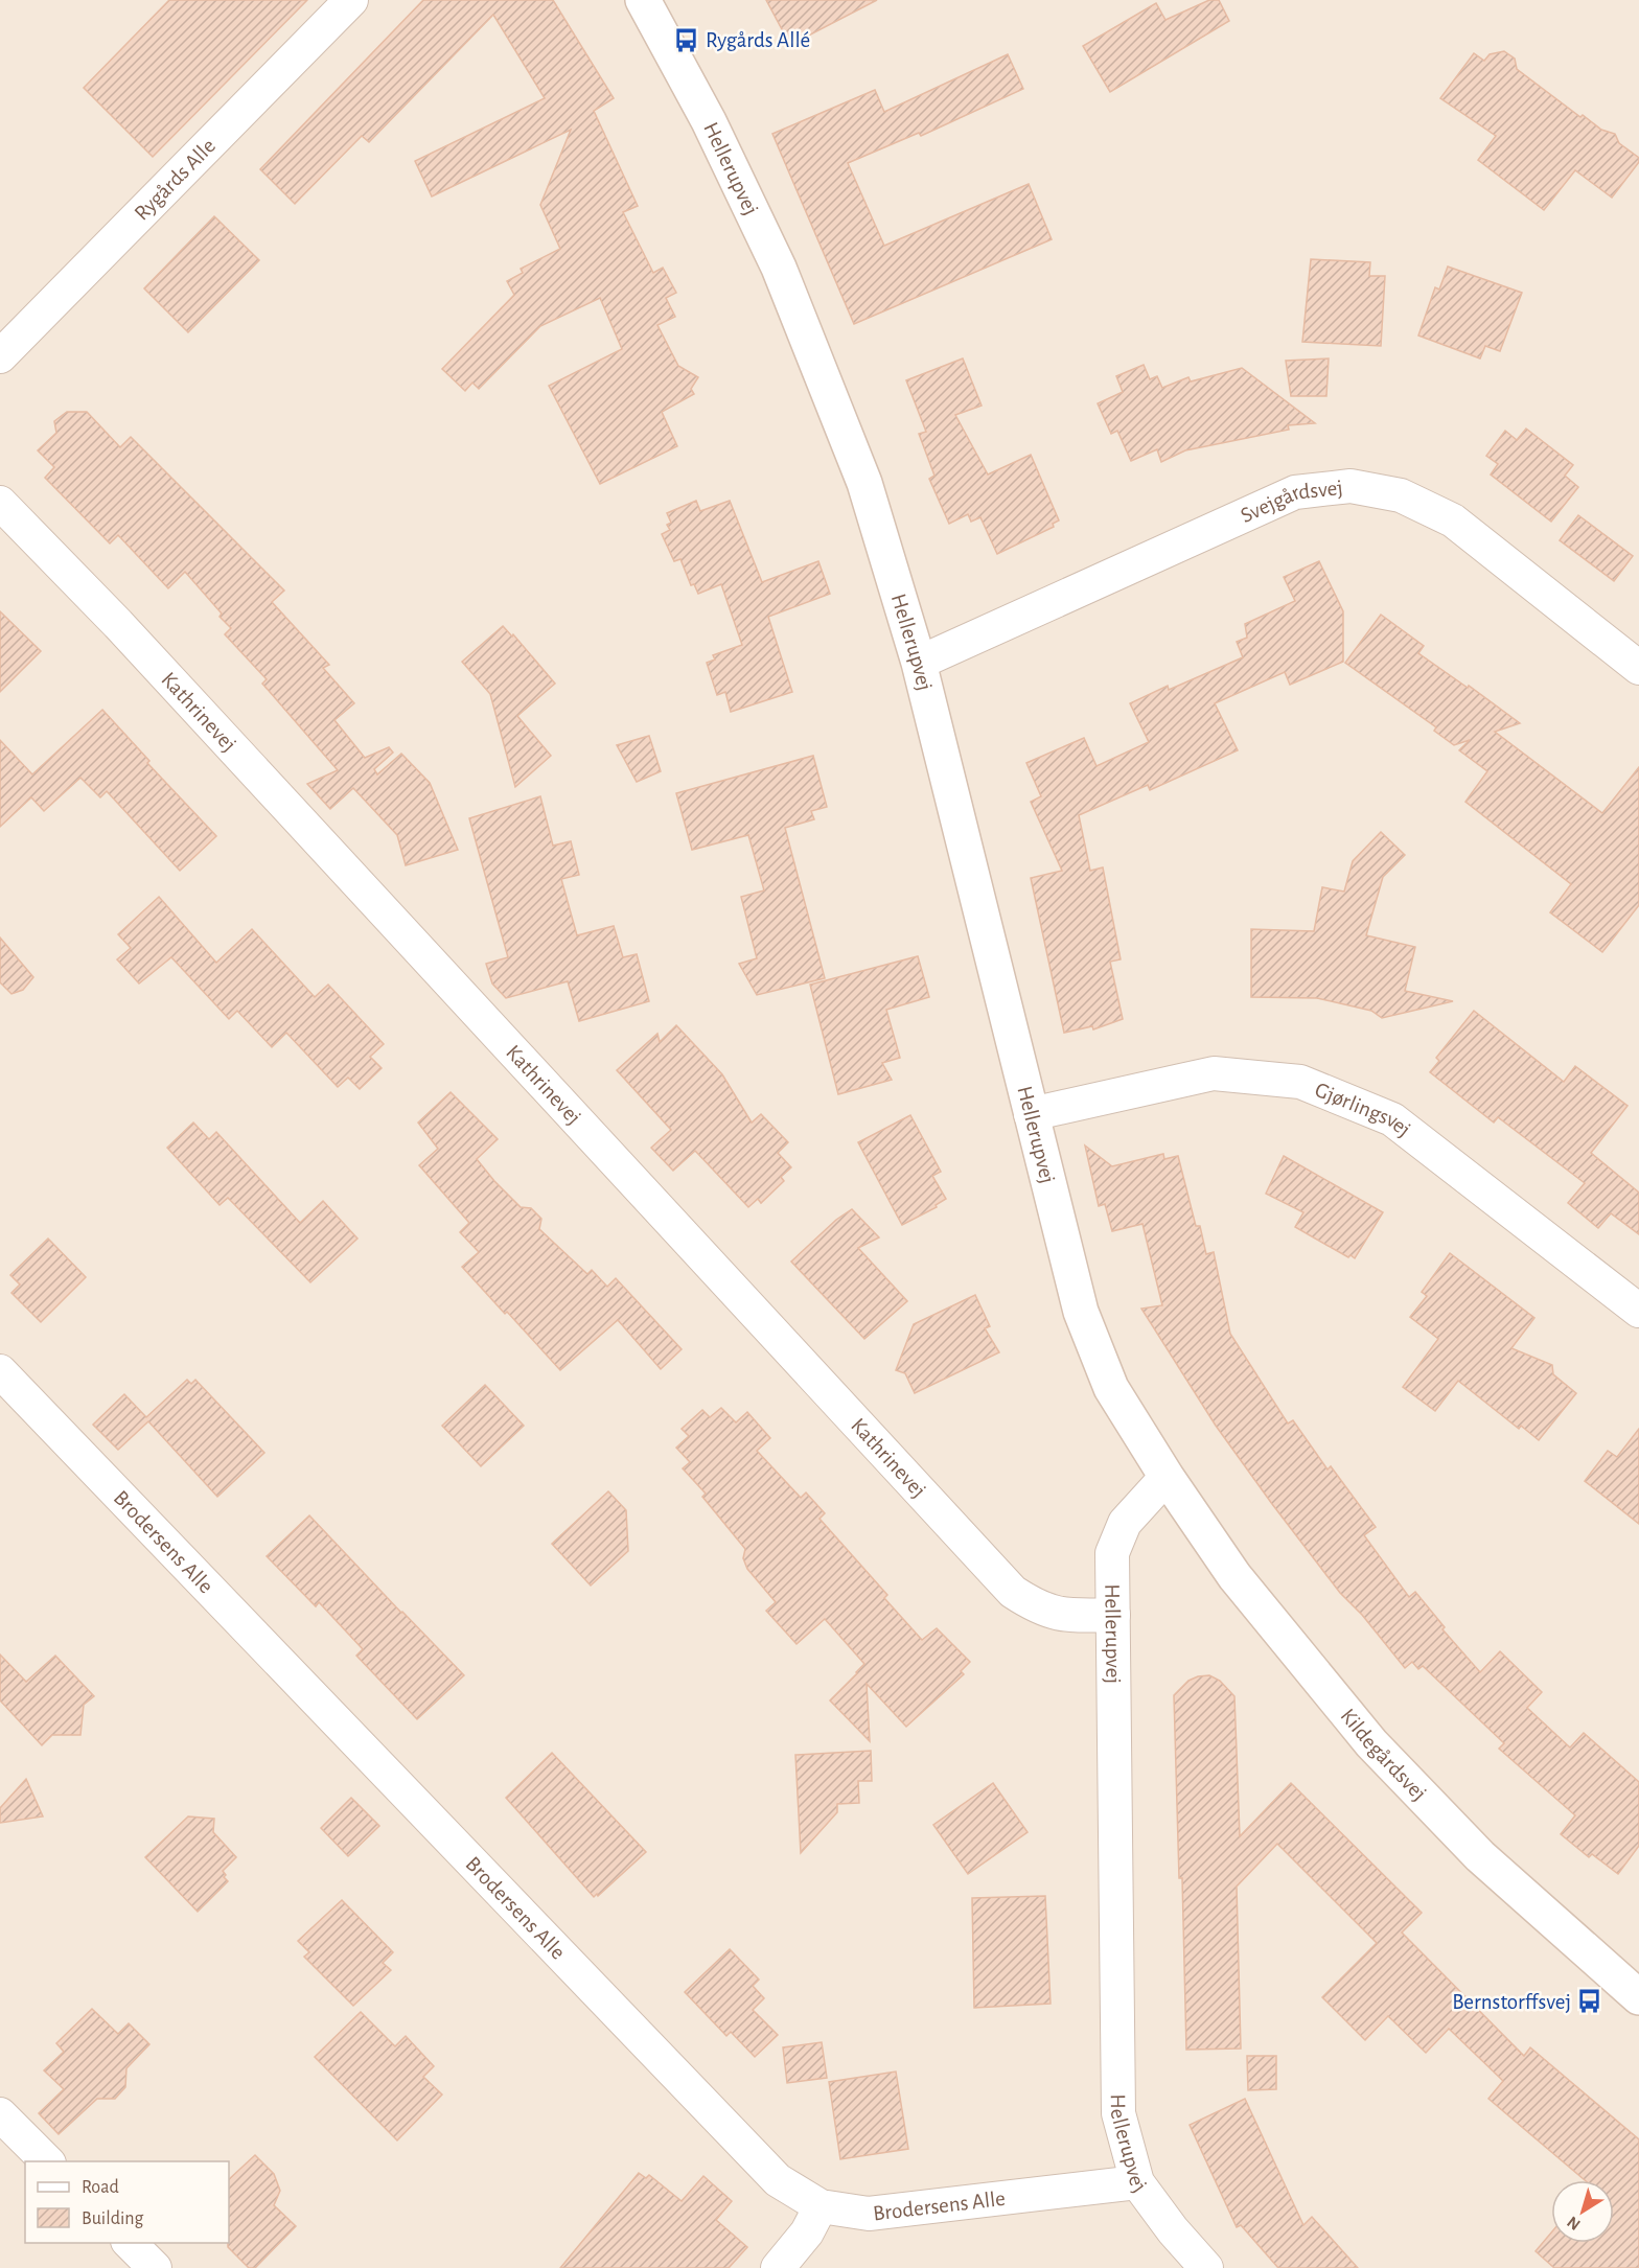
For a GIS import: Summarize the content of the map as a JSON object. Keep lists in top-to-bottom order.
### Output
{
  "streets": {
    "street": [
      "Hellerupvej",
      "Rygårds Alle",
      "Svejgårdsvej",
      "Kathrinevej",
      "Gjørlingsvej",
      "Brodersens Alle",
      "Kildegårdsvej"
    ]
  },
  "crossings": [
    ["Hellerupvej", "Svejgårdsvej"],
    ["Hellerupvej", "Kathrinevej"],
    ["Hellerupvej", "Gjørlingsvej"],
    ["Hellerupvej", "Brodersens Alle"],
    ["Hellerupvej", "Kildegårdsvej"]
  ],
  "places": {
    "bus stop": ["Rygårds Allé", "Bernstorffsvej"]
  },
  "legend": ["Road", "Building"],
  "north": "bottom left"
}
